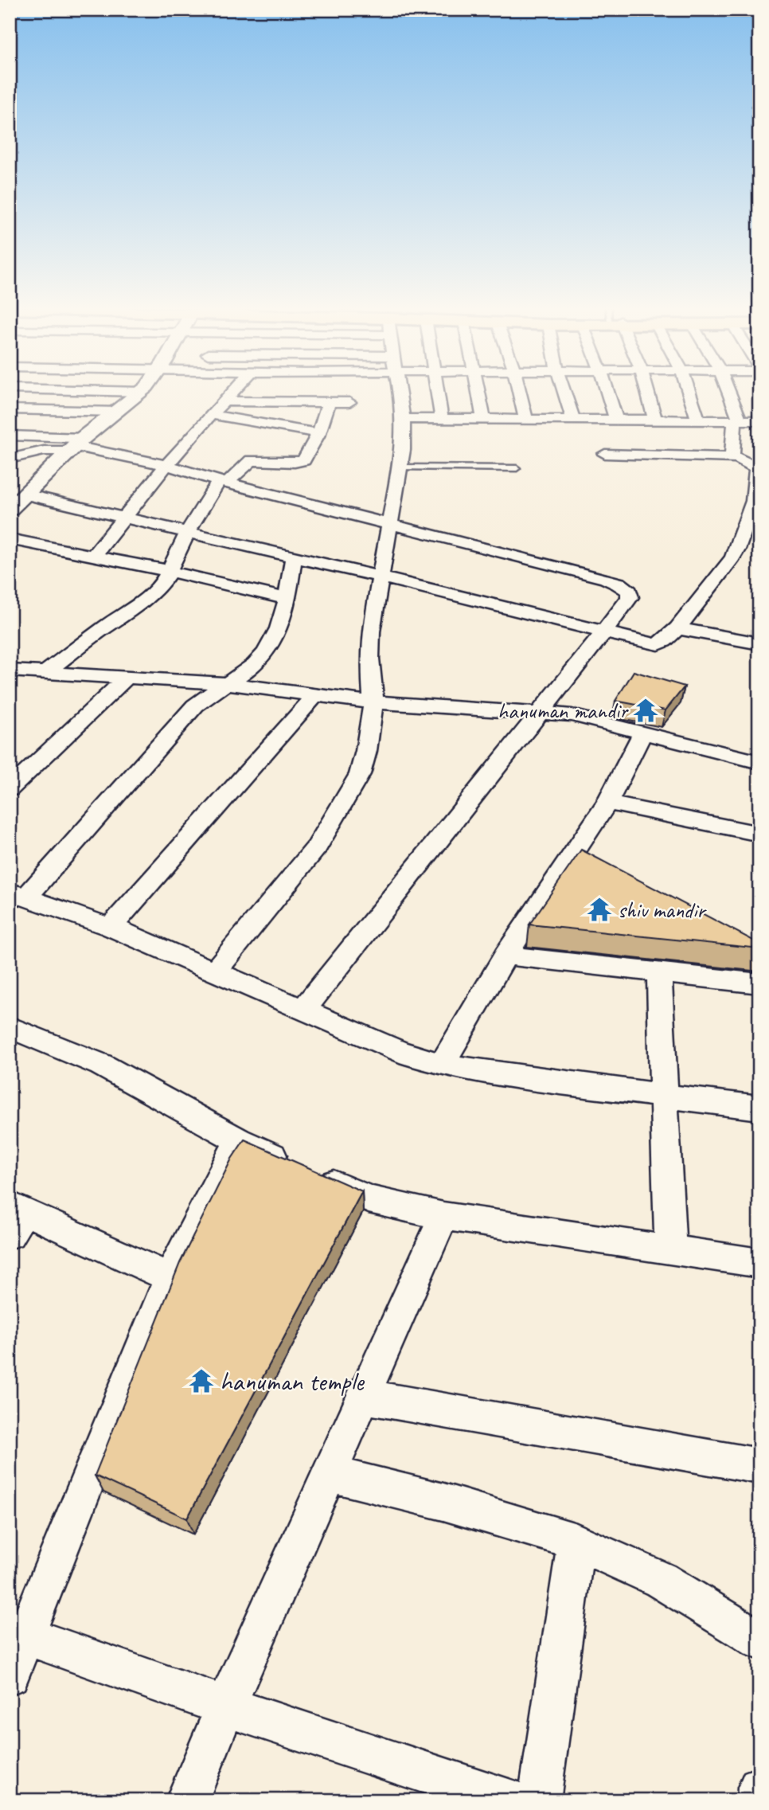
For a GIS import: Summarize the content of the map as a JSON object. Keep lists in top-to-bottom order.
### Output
{
  "places": {
    "temple": ["hanuman mandir", "shiv mandir", "hanuman temple"]
  }
}
